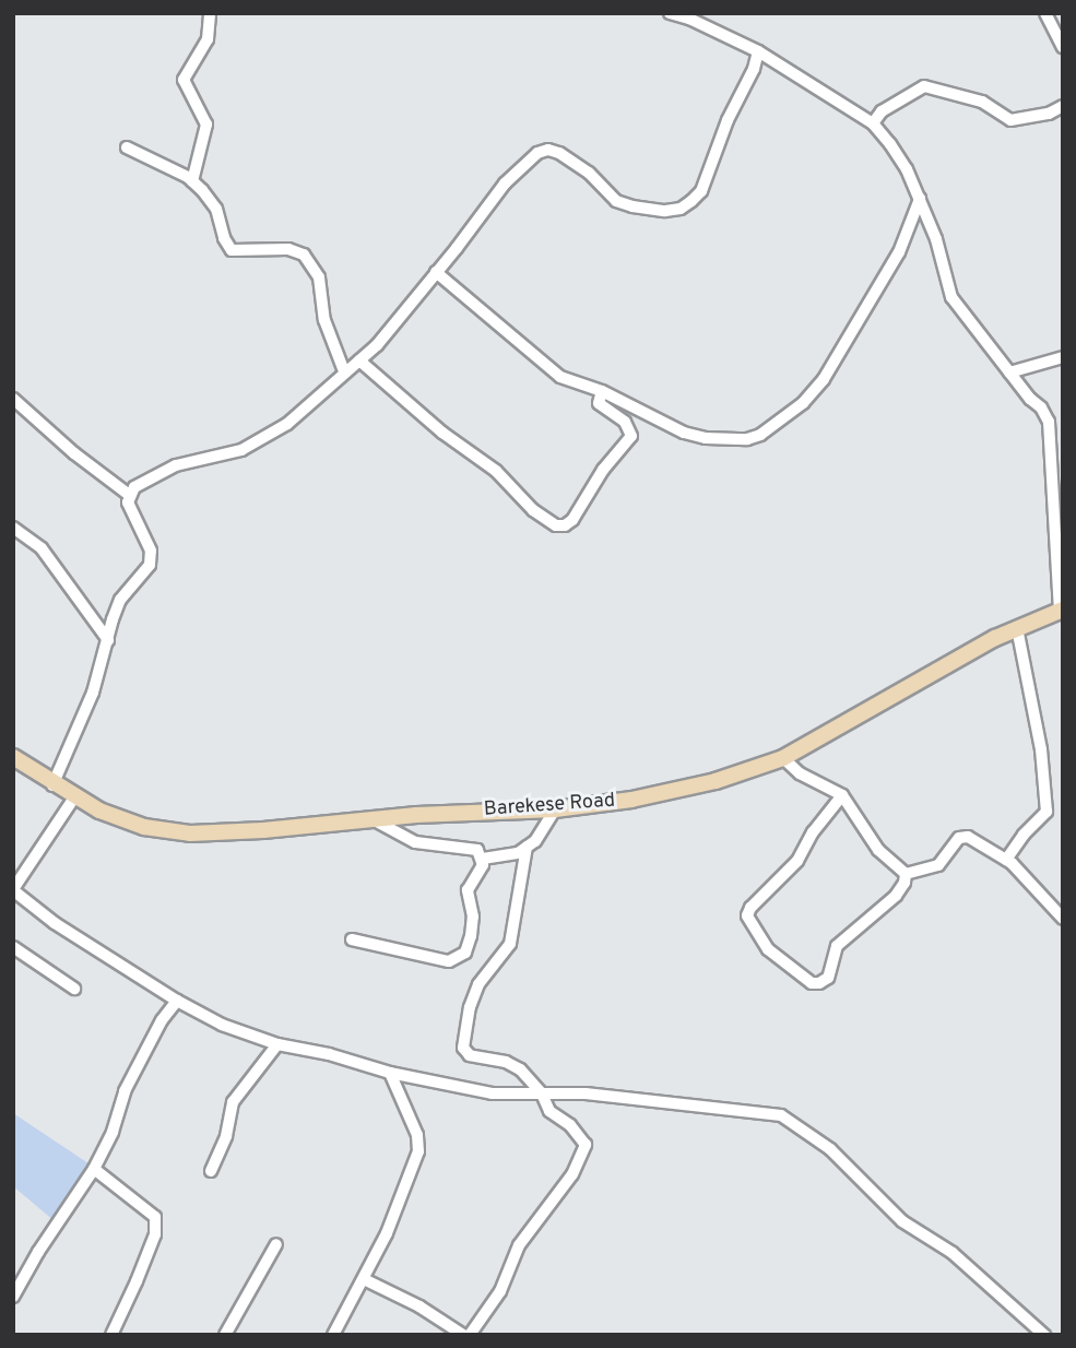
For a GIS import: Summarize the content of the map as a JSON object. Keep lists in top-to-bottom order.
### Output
{
  "streets": {
    "main road": ["Barekese Road"]
  }
}
